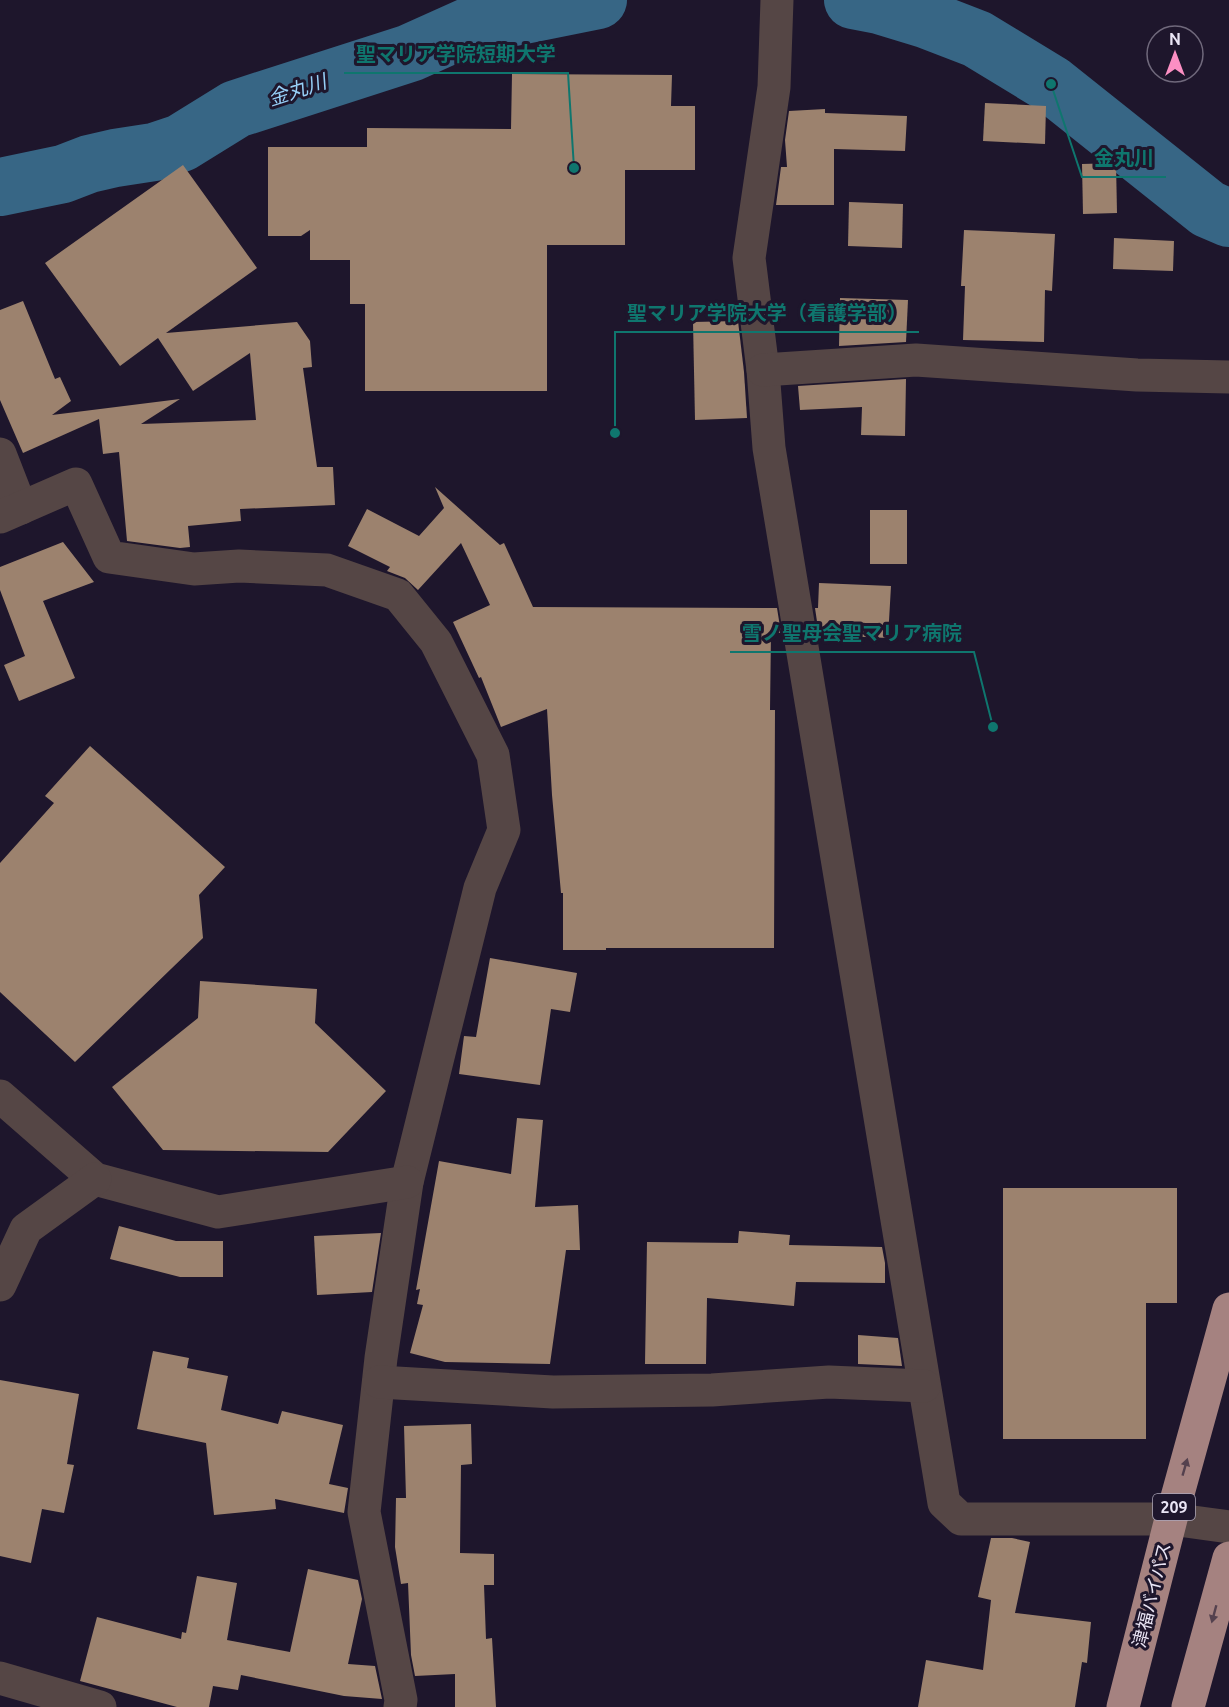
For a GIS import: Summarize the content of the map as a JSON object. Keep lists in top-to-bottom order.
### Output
{
  "streets": {
    "highway": ["209", "津福バイパス"]
  },
  "one_way": ["津福バイパス"],
  "water": ["金丸川"],
  "places": [
    "金丸川",
    "聖マリア学院短期大学",
    "聖マリア学院大学（看護学部）",
    "雪ノ聖母会聖マリア病院"
  ],
  "north": "top"
}
